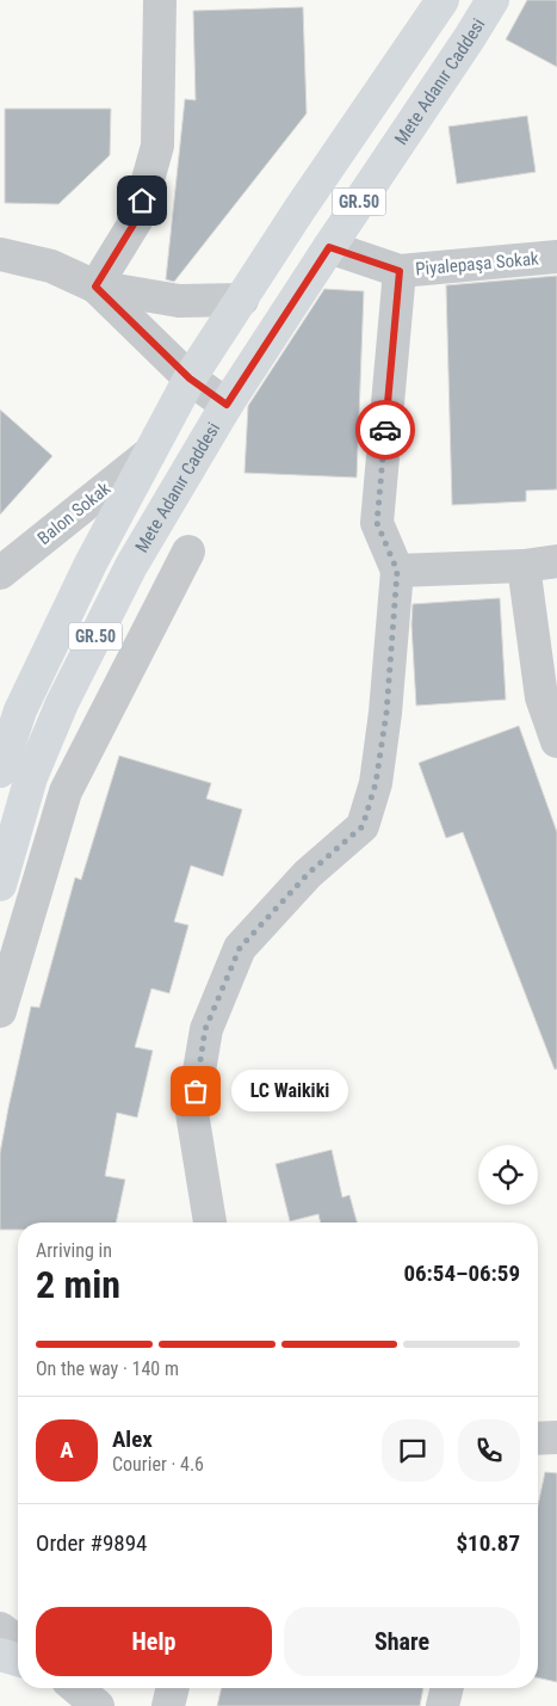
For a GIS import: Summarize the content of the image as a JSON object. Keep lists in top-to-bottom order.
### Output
{
  "streets": {
    "main road": ["Mete Adanır Caddesi", "GR.50"],
    "street": ["Piyalepaşa Sokak", "Balon Sokak"]
  },
  "crossings": [
    ["Mete Adanır Caddesi", "Piyalepaşa Sokak"],
    ["GR.50", "Balon Sokak"]
  ],
  "places": ["LC Waikiki"],
  "page": {
    "bubble": "LC Waikiki",
    "heading": ["2 min", "Arriving in", "06:54–06:59"],
    "panel": [
      "Alex",
      "Courier · 4.6",
      "Order #9894",
      "$10.87"
    ],
    "bar": "On the way · 140 m",
    "round": "A",
    "buttons": ["Help", "Share"]
  }
}
